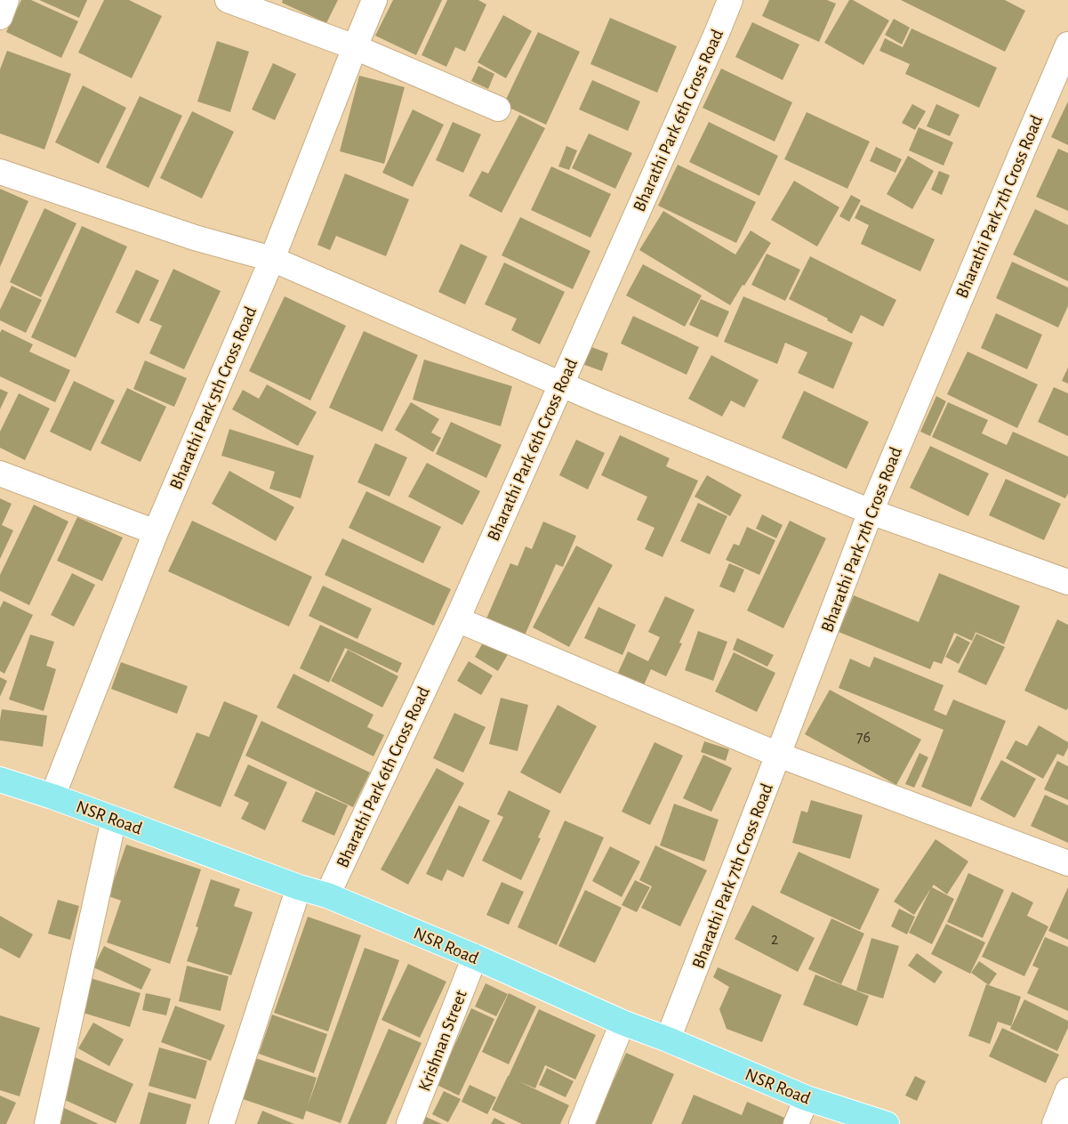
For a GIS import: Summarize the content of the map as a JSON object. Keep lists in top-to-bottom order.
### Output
{
  "streets": {
    "main road": ["NSR Road"],
    "street": [
      "Bharathi Park 6th Cross Road",
      "Bharathi Park 7th Cross Road",
      "Bharathi Park 5th Cross Road",
      "Krishnan Street"
    ]
  },
  "crossings": [
    ["Bharathi Park 6th Cross Road", "NSR Road"],
    ["Bharathi Park 7th Cross Road", "NSR Road"],
    ["Bharathi Park 5th Cross Road", "NSR Road"],
    ["NSR Road", "Krishnan Street"]
  ],
  "house_numbers": ["76", "2"]
}
